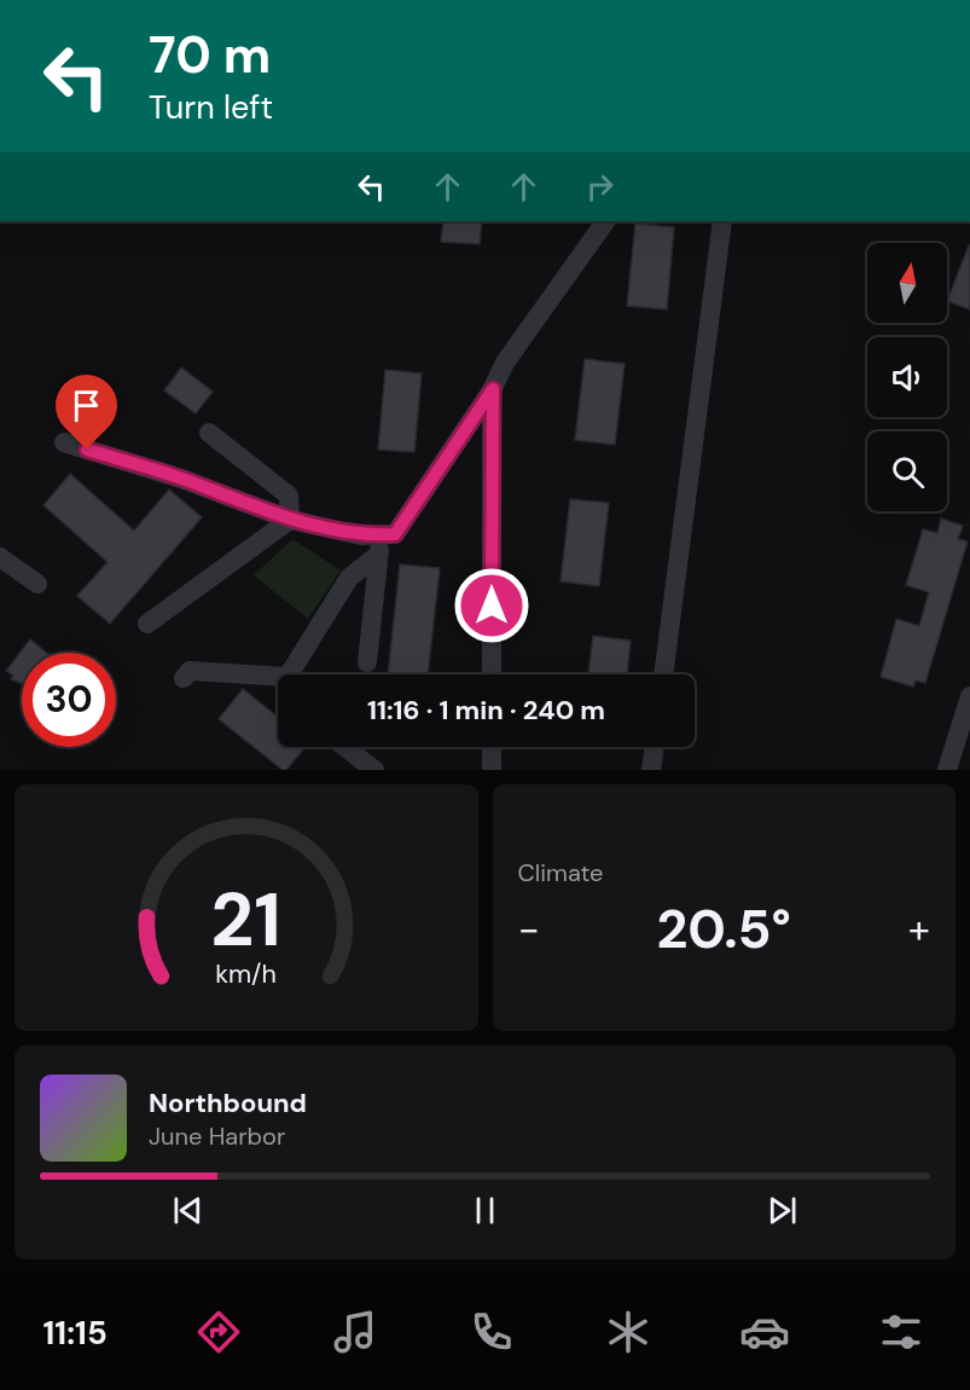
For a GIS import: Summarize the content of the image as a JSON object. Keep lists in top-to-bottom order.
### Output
{
  "north": "top",
  "page": {
    "turn": ["70 m", "Turn left"],
    "limit": "30",
    "trip": "11:16 · 1 min · 240 m",
    "tile": "Climate",
    "heat": ["−", "20.5°", "+"],
    "song": ["Northbound", "June Harbor"],
    "tabs": "11:15",
    "gauge": ["21", "km/h"]
  }
}
